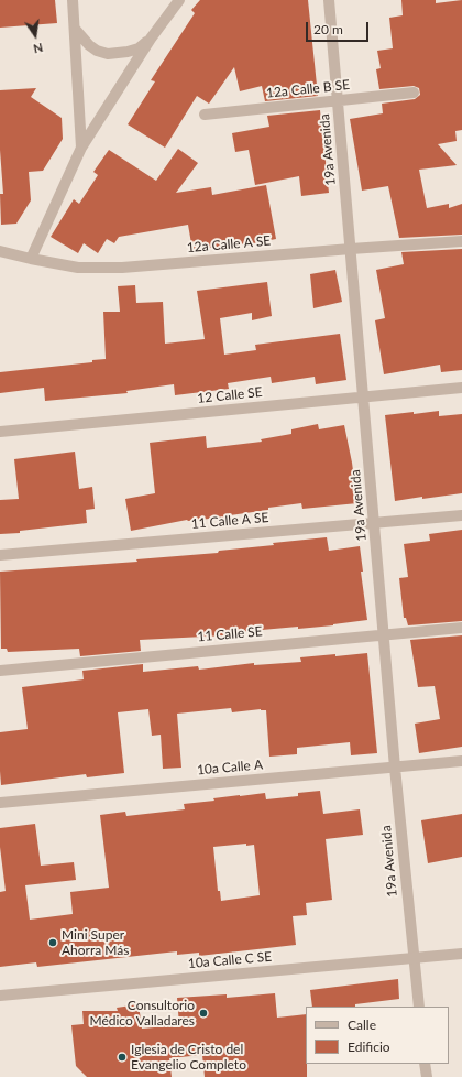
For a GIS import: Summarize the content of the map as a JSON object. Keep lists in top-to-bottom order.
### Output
{
  "streets": {
    "street": [
      "12a Calle B SE",
      "19a Avenida",
      "12a Calle A SE",
      "12 Calle SE",
      "11 Calle A SE",
      "11 Calle SE",
      "10a Calle A",
      "10a Calle C SE"
    ]
  },
  "crossings": [
    ["12a Calle B SE", "19a Avenida"],
    ["19a Avenida", "12a Calle A SE"],
    ["19a Avenida", "12 Calle SE"],
    ["19a Avenida", "11 Calle A SE"],
    ["19a Avenida", "11 Calle SE"],
    ["19a Avenida", "10a Calle A"],
    ["19a Avenida", "10a Calle C SE"]
  ],
  "places": ["Mini Super Ahorra Más", "Consultorio Médico Valladares", "Iglesia de Cristo del Evangelio Completo"],
  "legend": ["Calle", "Edificio"],
  "scale_bar": "20 m",
  "north": "bottom"
}
